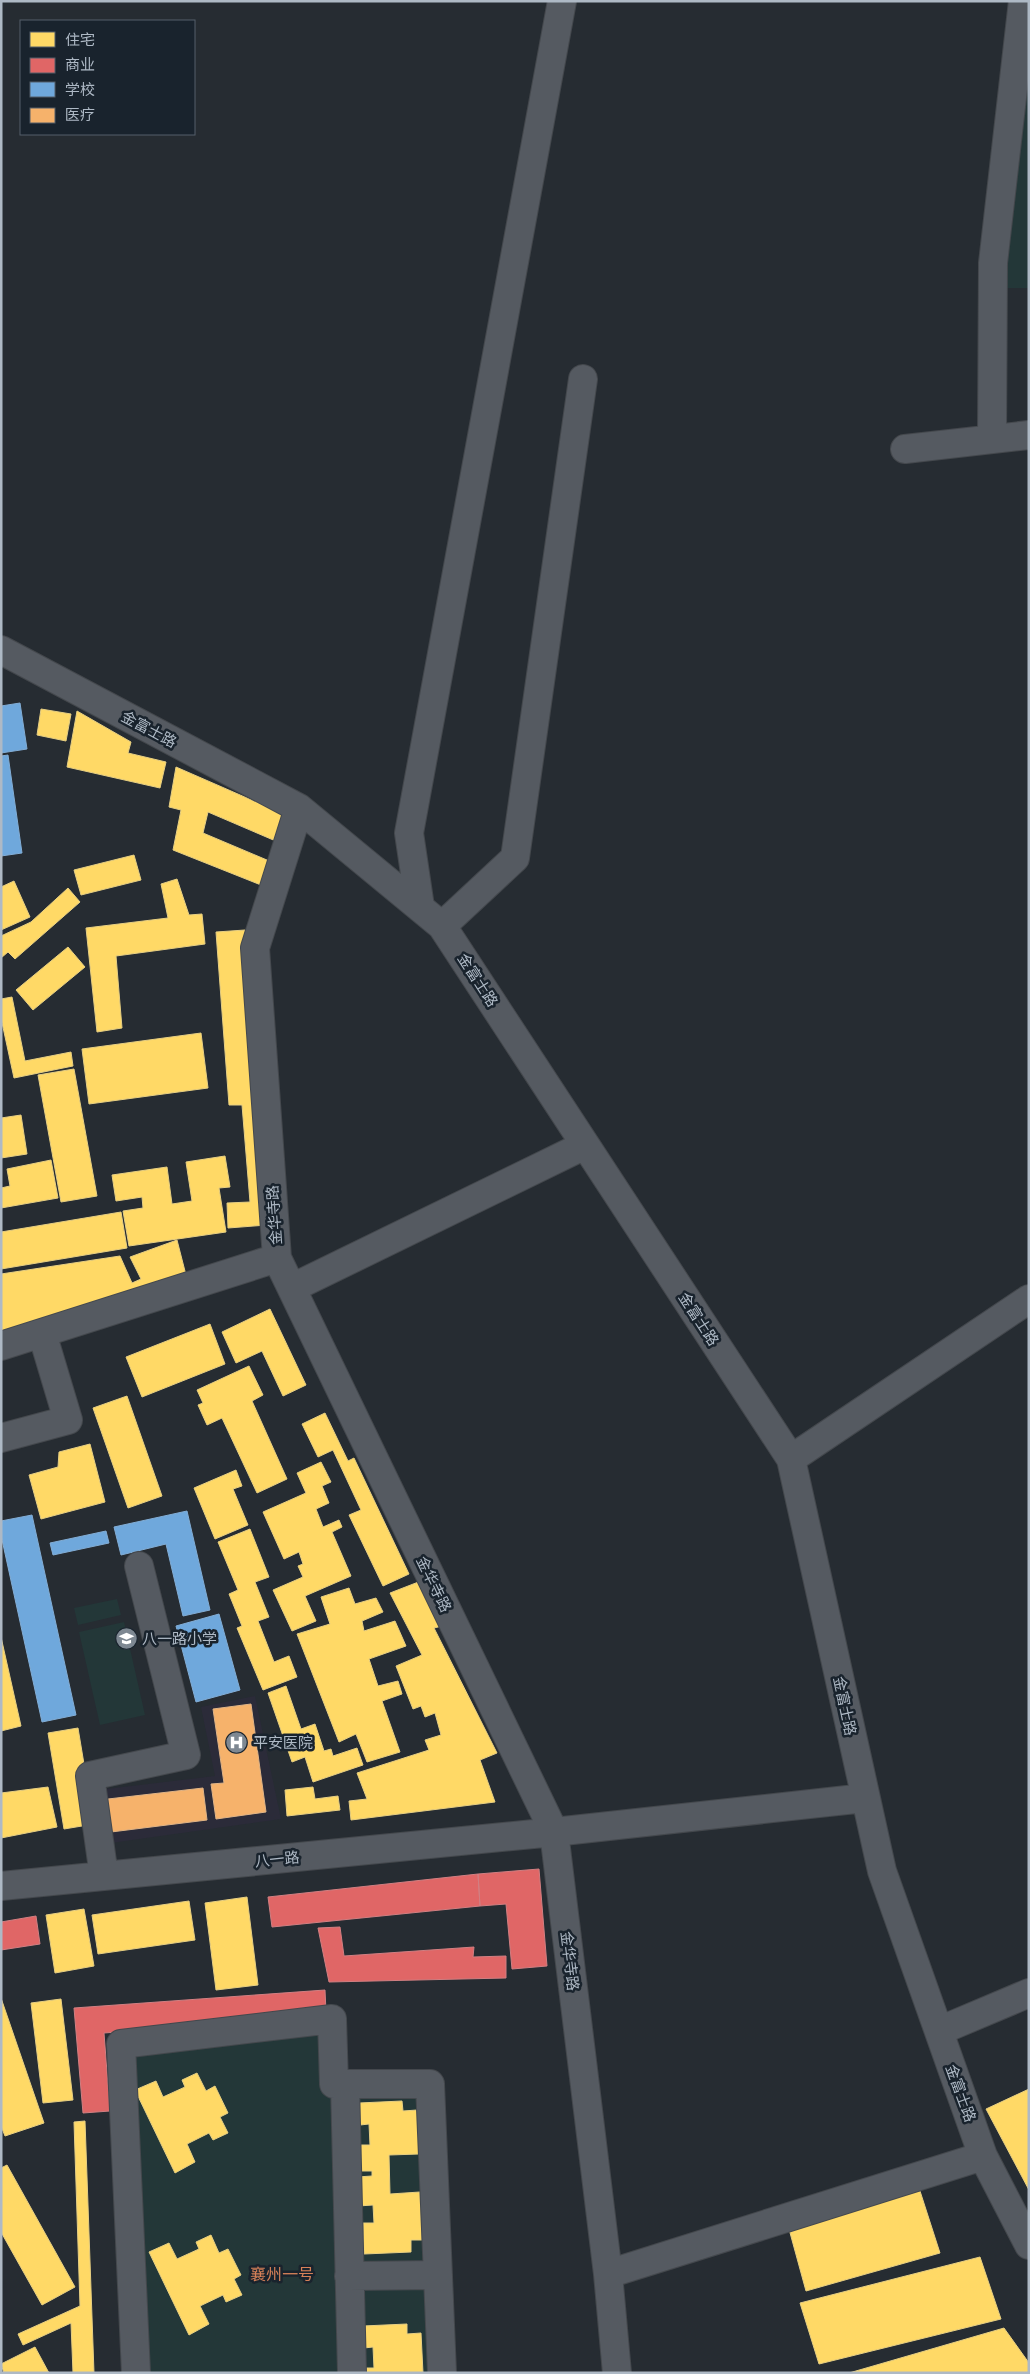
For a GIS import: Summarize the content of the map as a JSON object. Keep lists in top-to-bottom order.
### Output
{
  "streets": {
    "street": ["金富士路", "金华寺路", "八一路"]
  },
  "crossings": [
    ["金富士路", "金华寺路"],
    ["金富士路", "八一路"],
    ["金华寺路", "八一路"]
  ],
  "districts": ["襄州一号"],
  "places": {
    "school or university": ["八一路小学"],
    "hospital": ["平安医院"]
  },
  "legend": [
    "住宅",
    "商业",
    "学校",
    "医疗"
  ]
}
